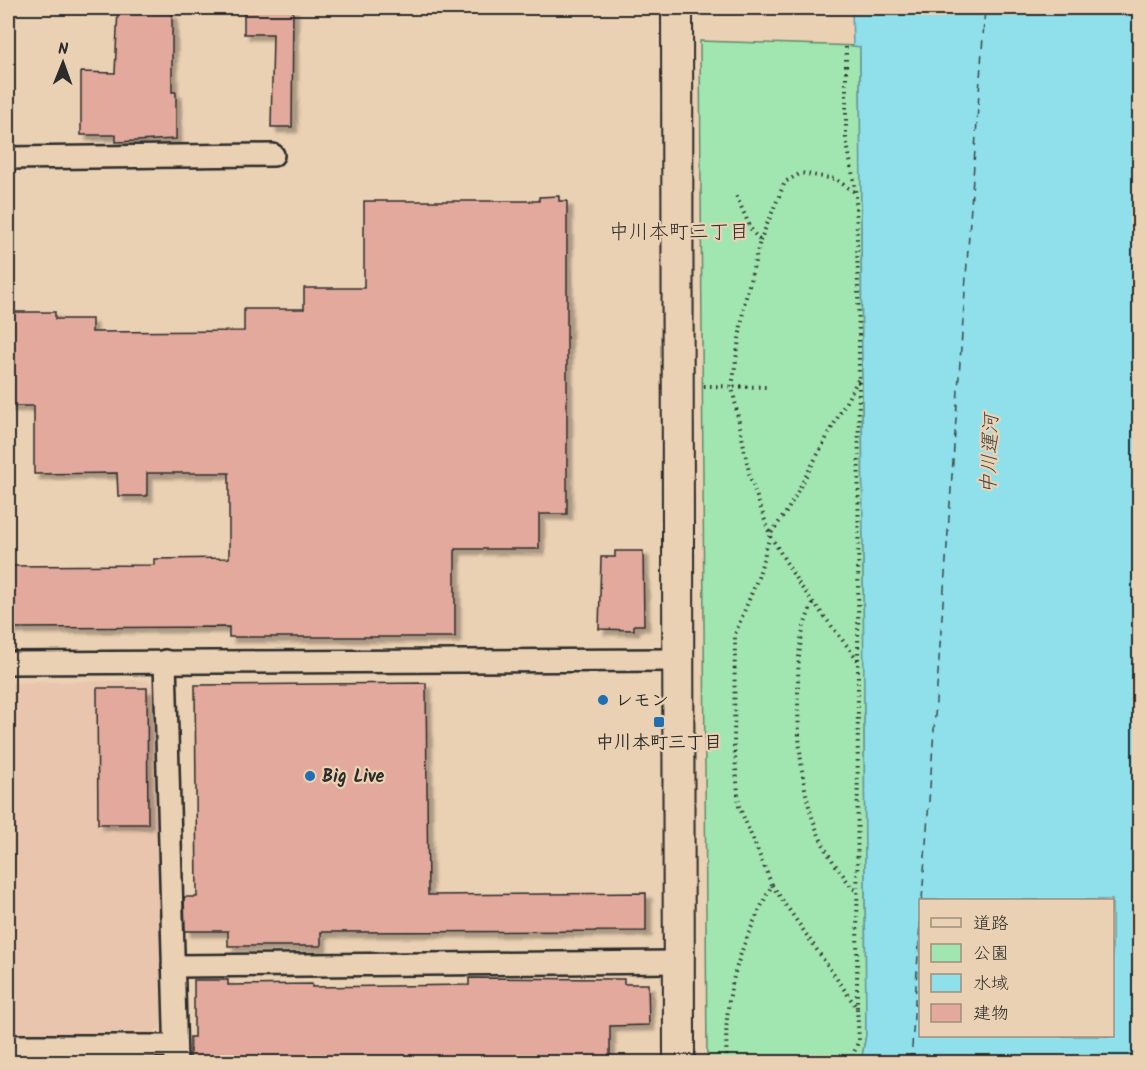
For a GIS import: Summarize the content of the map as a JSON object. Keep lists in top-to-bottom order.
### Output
{
  "districts": ["中川本町三丁目"],
  "water": ["中川運河"],
  "places": {
    "other": ["レモン", "Big Live"],
    "transit": ["中川本町三丁目"]
  },
  "legend": [
    "道路",
    "公園",
    "水域",
    "建物"
  ],
  "north": "top"
}
